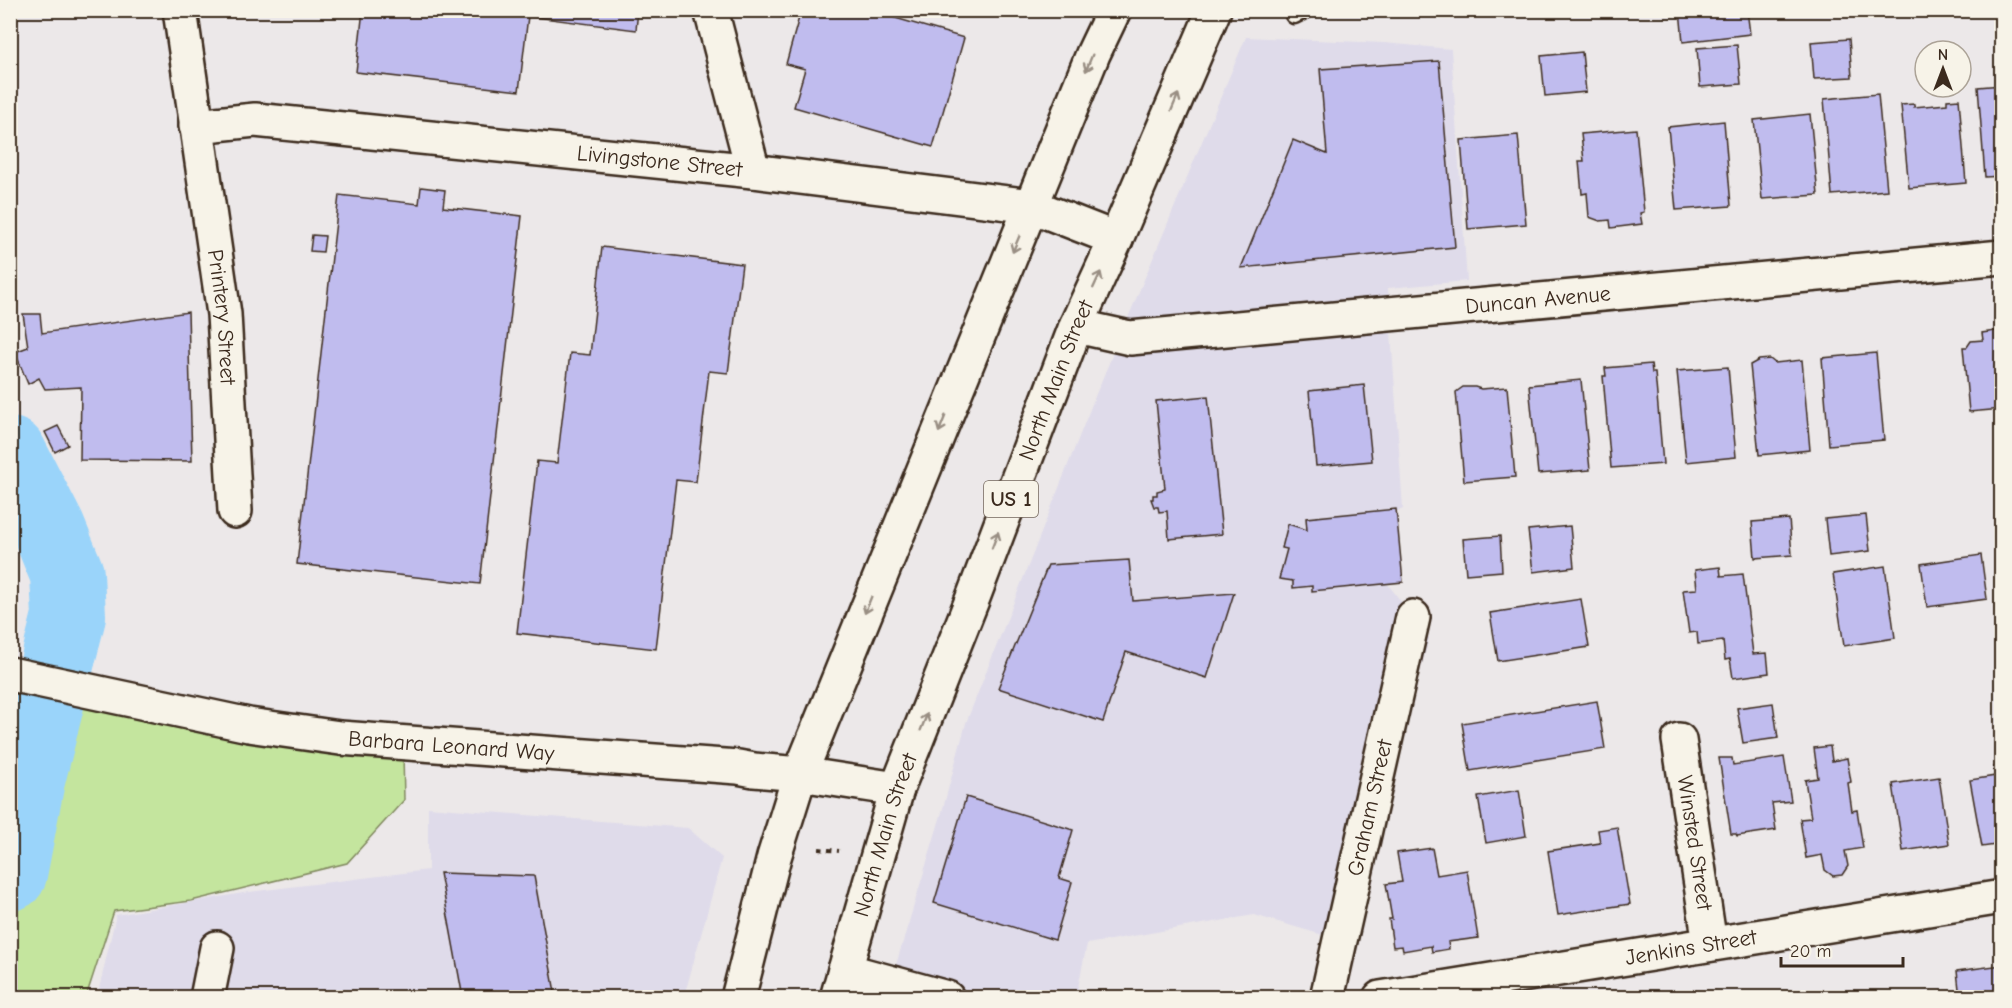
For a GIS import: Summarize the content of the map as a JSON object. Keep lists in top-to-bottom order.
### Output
{
  "streets": {
    "street": [
      "Livingstone Street",
      "Duncan Avenue",
      "Printery Street",
      "North Main Street",
      "US 1",
      "Barbara Leonard Way",
      "Graham Street",
      "Winsted Street",
      "Jenkins Street"
    ]
  },
  "crossings": [
    ["Livingstone Street", "Printery Street"],
    ["Livingstone Street", "North Main Street"],
    ["Duncan Avenue", "North Main Street"],
    ["North Main Street", "Barbara Leonard Way"],
    ["Winsted Street", "Jenkins Street"]
  ],
  "scale_bar": "20 m",
  "north": "top"
}
